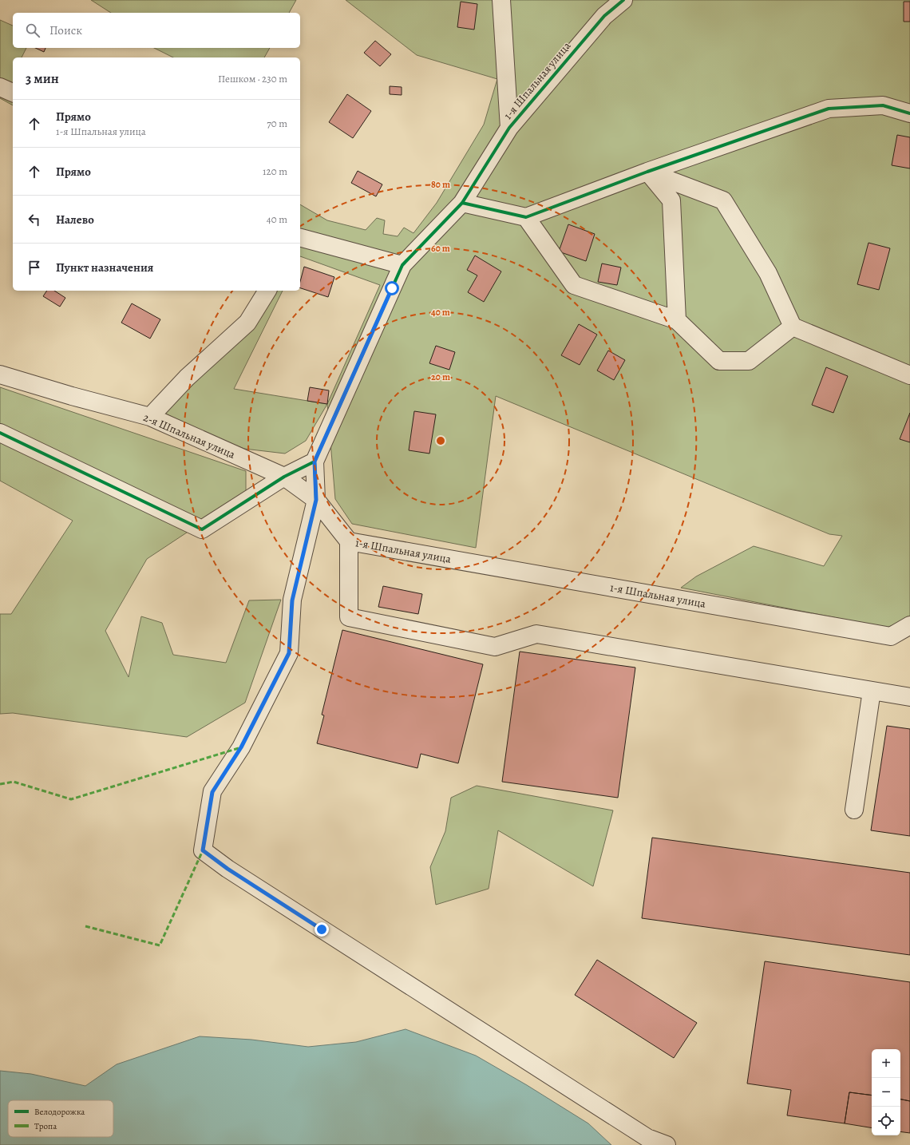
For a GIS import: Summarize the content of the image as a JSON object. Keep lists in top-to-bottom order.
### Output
{
  "streets": {
    "street": ["1-я Шпальная улица", "2-я Шпальная улица"]
  },
  "crossings": [
    ["1-я Шпальная улица", "2-я Шпальная улица"]
  ],
  "legend": ["Велодорожка", "Тропа"],
  "page": {
    "search": "Поиск",
    "heading": ["3 мин", "Пешком · 230 m"],
    "list": [
      ["Прямо", "1-я Шпальная улица", "70 m"],
      ["Прямо", "120 m"],
      ["Налево", "40 m"],
      "Пункт назначения"
    ],
    "map_buttons": ["+", "−"]
  },
  "rings": [
    "80 m",
    "60 m",
    "40 m",
    "20 m"
  ]
}
